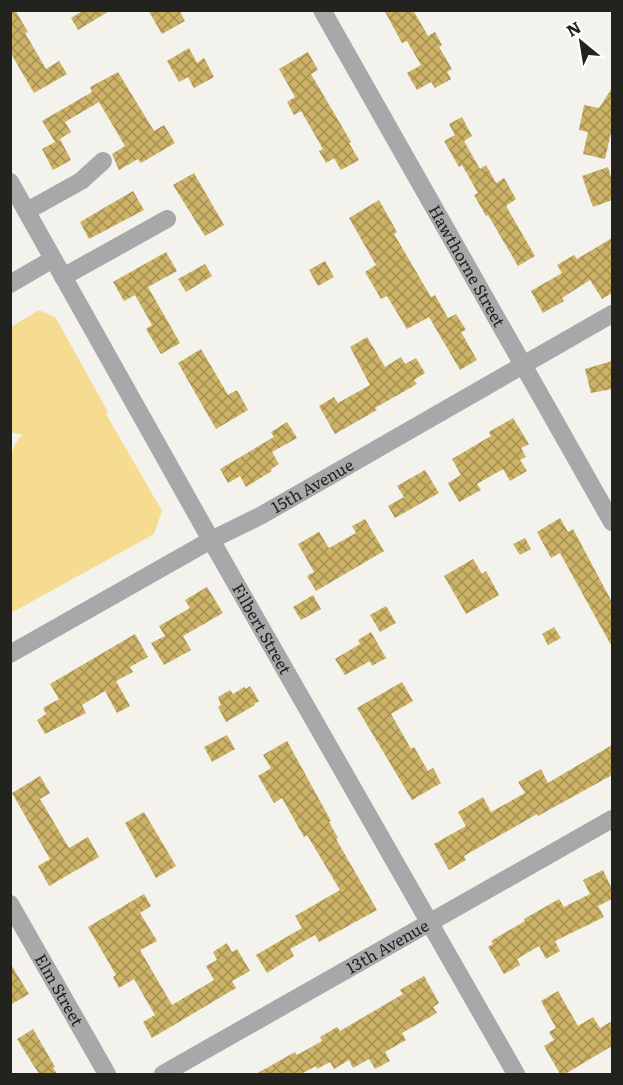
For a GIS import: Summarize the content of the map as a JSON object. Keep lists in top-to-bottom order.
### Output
{
  "streets": {
    "street": [
      "Hawthorne Street",
      "15th Avenue",
      "Filbert Street",
      "13th Avenue",
      "Elm Street"
    ]
  },
  "crossings": [
    ["Hawthorne Street", "15th Avenue"],
    ["15th Avenue", "Filbert Street"],
    ["Filbert Street", "13th Avenue"]
  ],
  "north": "top left"
}
